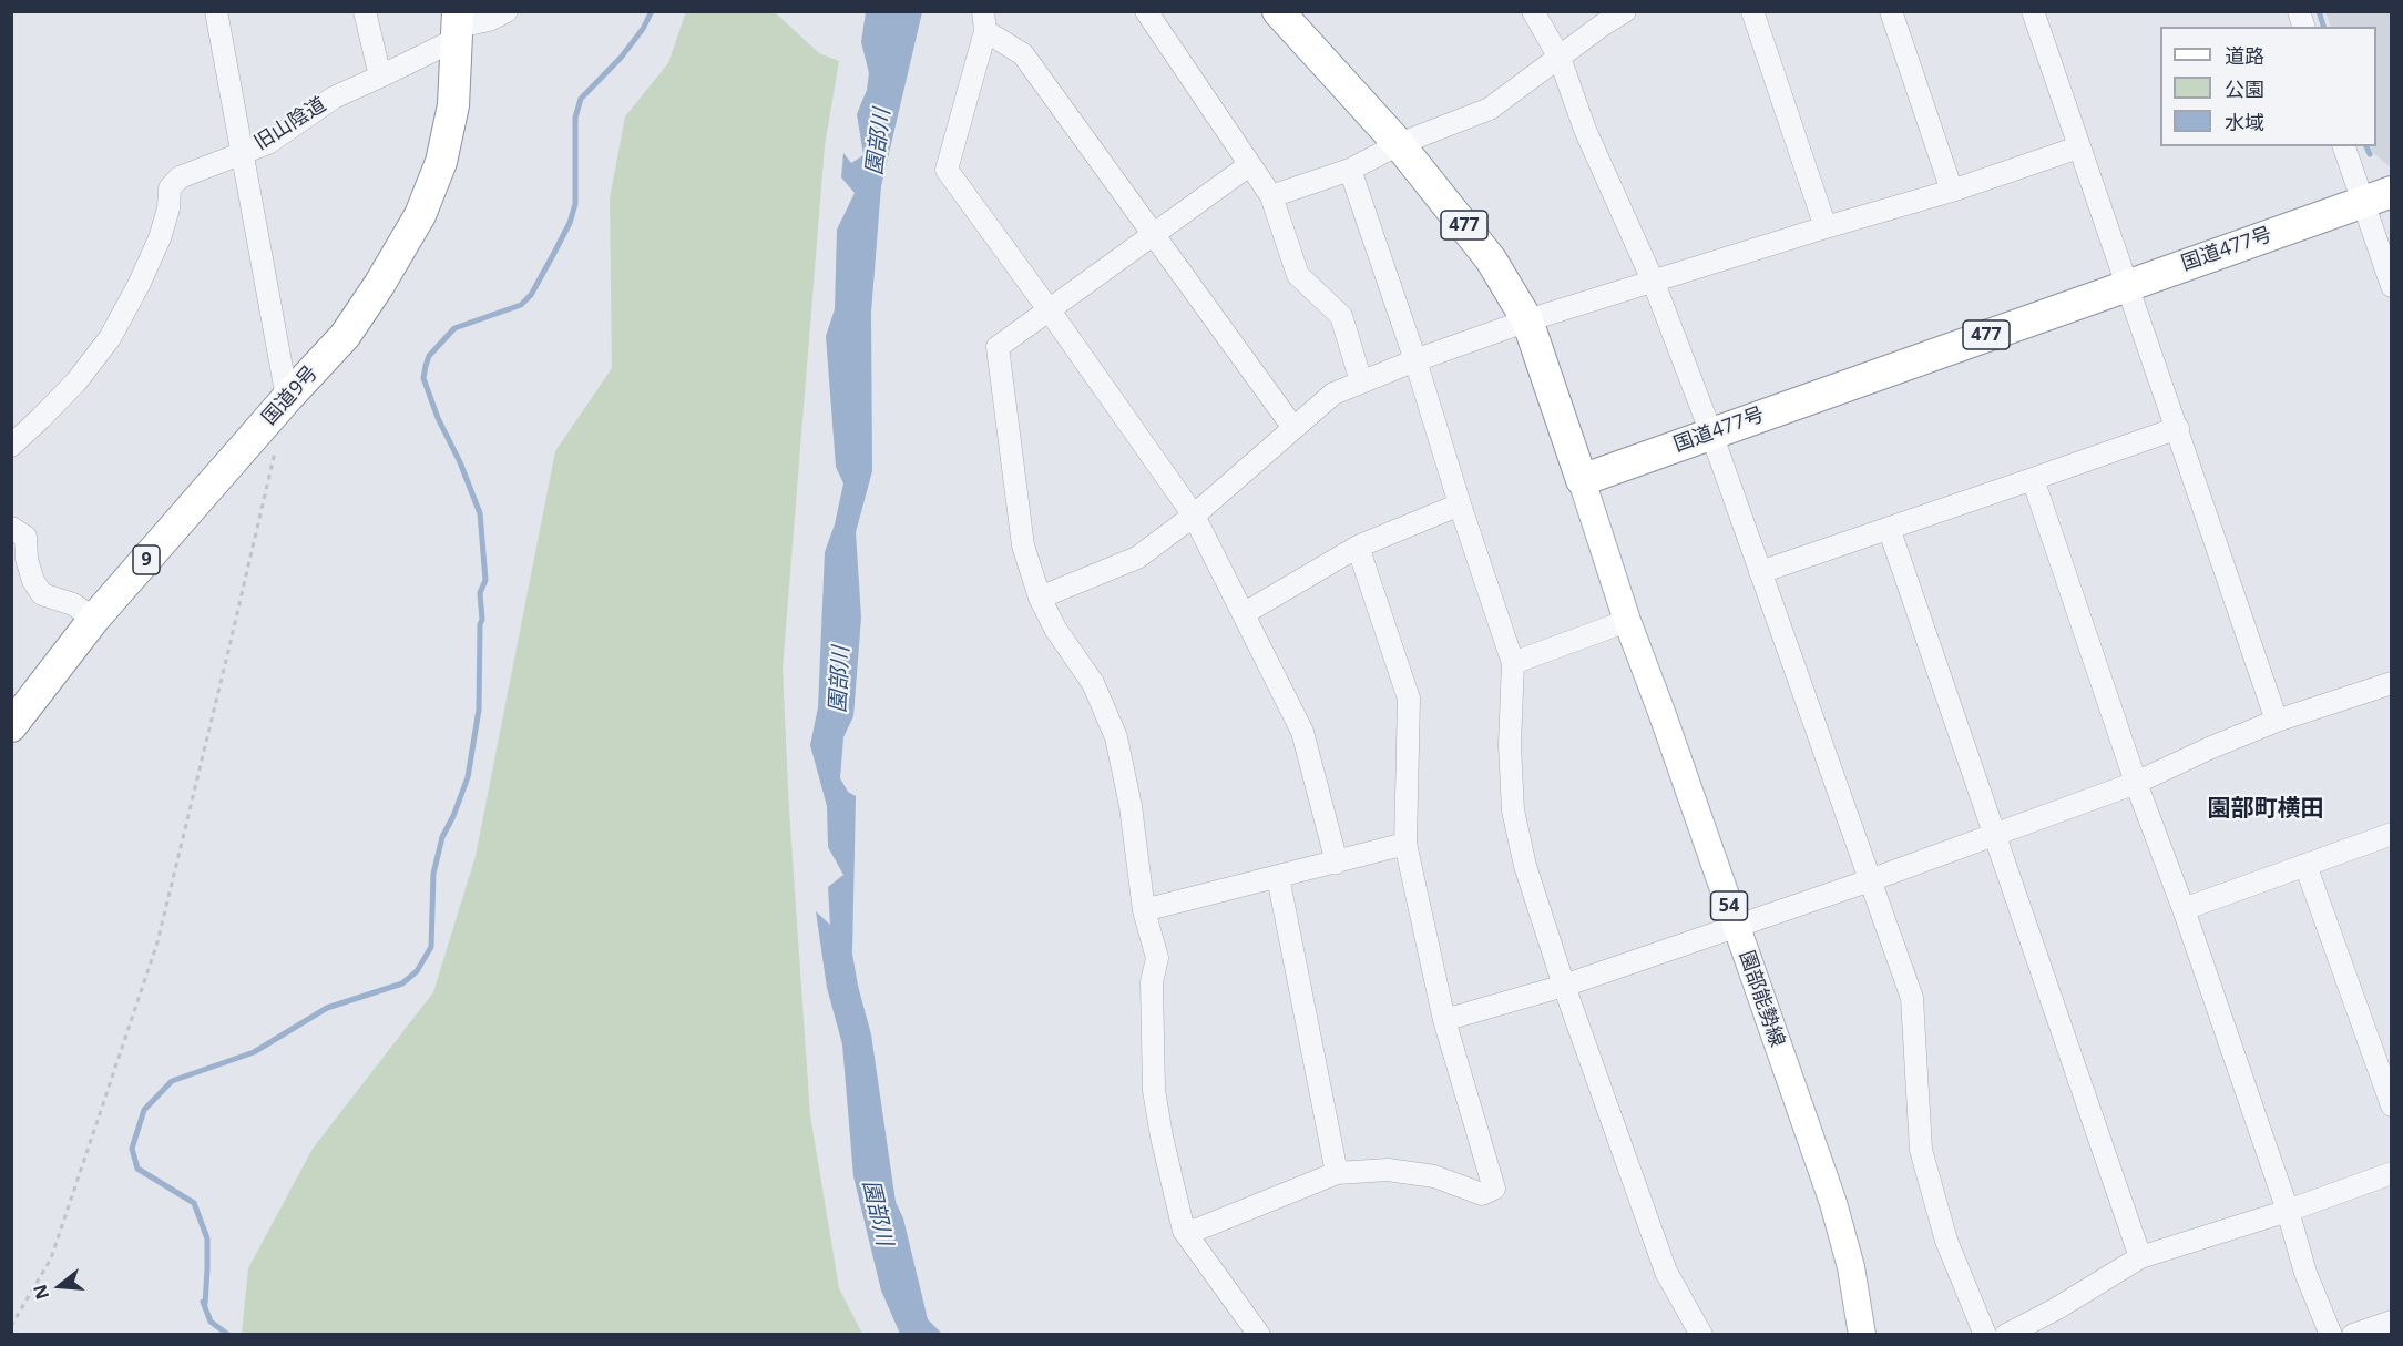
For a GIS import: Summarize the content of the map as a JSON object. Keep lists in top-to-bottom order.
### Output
{
  "streets": {
    "highway": [
      "477",
      "国道477号",
      "国道9号",
      "9"
    ],
    "main road": ["54", "園部能勢線"],
    "street": ["旧山陰道"]
  },
  "crossings": [
    ["旧山陰道", "国道9号"],
    ["477", "国道477号"],
    ["477", "園部能勢線"],
    ["国道477号", "園部能勢線"]
  ],
  "districts": ["園部町横田"],
  "water": ["園部川"],
  "legend": ["道路", "公園", "水域"],
  "north": "left"
}
